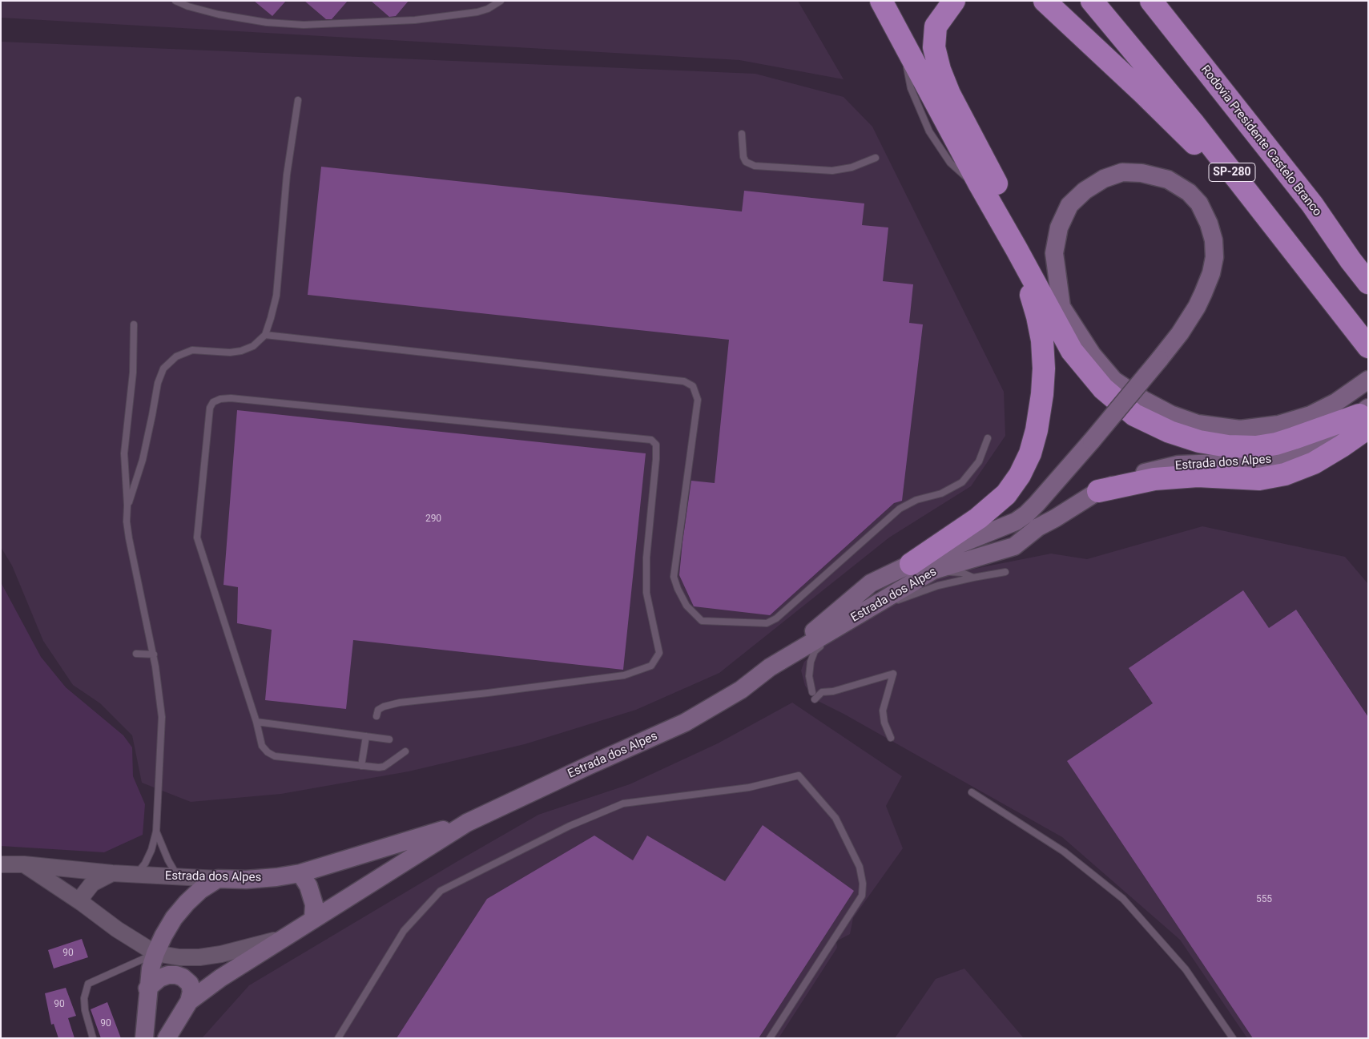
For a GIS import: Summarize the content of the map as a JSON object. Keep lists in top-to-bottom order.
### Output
{
  "streets": {
    "highway": ["Rodovia Presidente Castelo Branco", "SP-280"],
    "main road": ["Estrada dos Alpes"]
  },
  "house_numbers": [
    "290",
    "555",
    "90",
    "90",
    "90"
  ]
}
